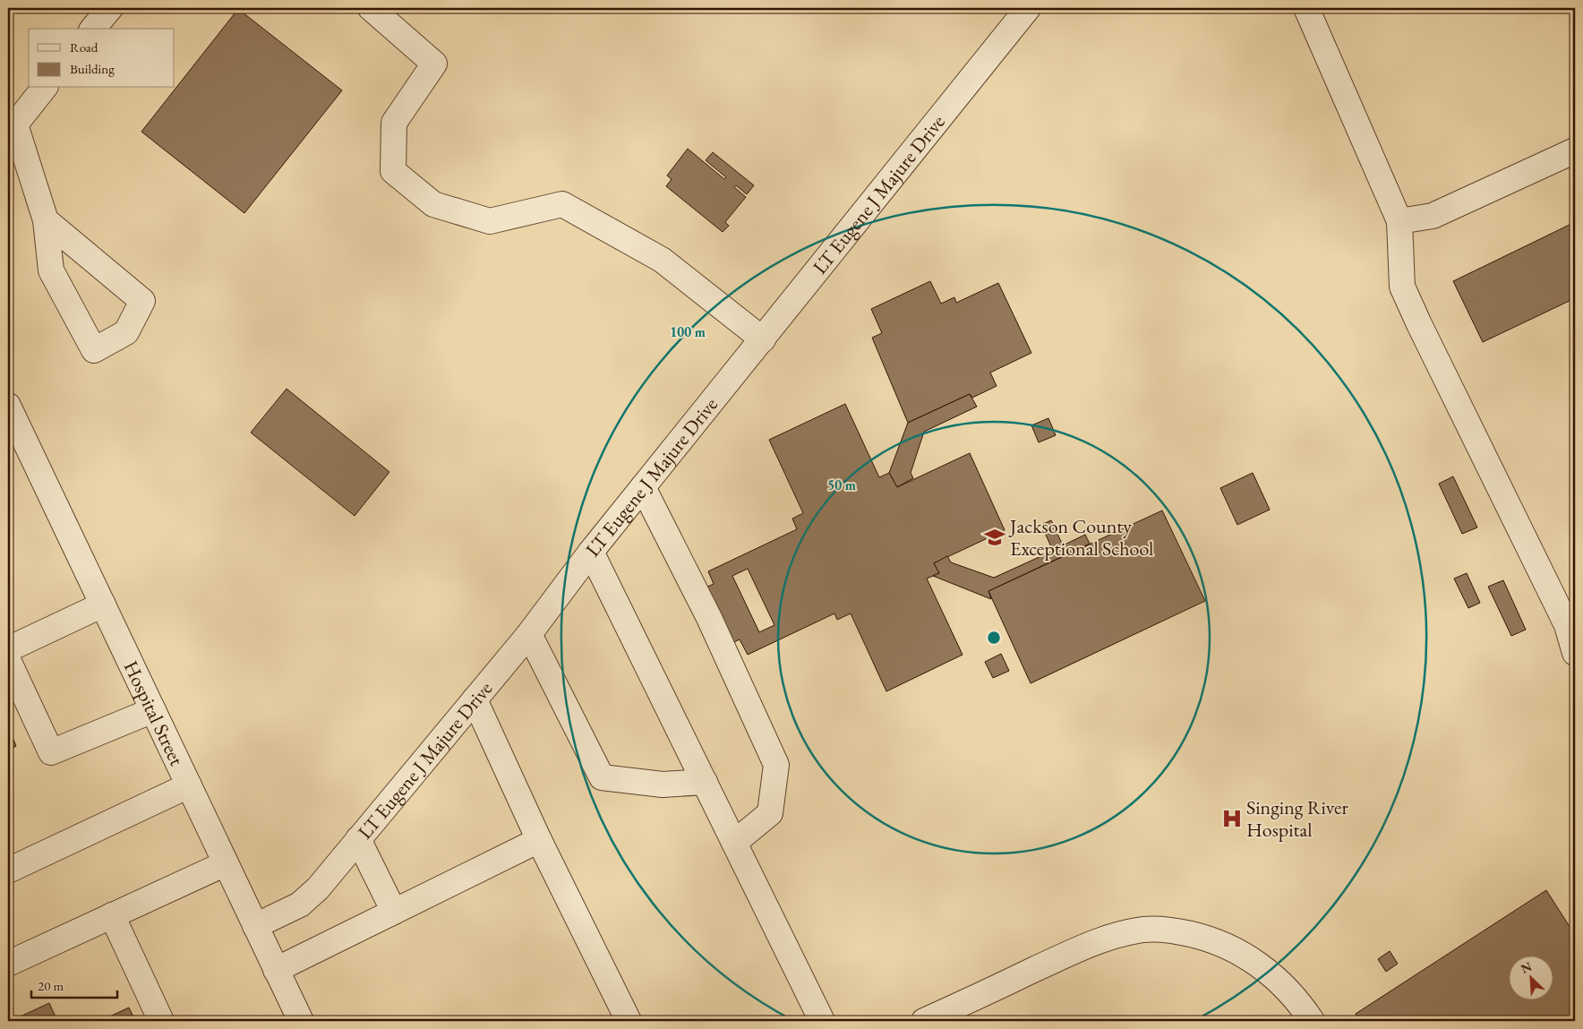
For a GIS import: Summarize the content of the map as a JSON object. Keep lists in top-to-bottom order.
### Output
{
  "streets": {
    "street": ["LT Eugene J Majure Drive", "Hospital Street"]
  },
  "crossings": [
    ["LT Eugene J Majure Drive", "Hospital Street"]
  ],
  "places": {
    "school or university": ["Jackson County Exceptional School"],
    "hospital": ["Singing River Hospital"]
  },
  "legend": ["Road", "Building"],
  "scale_bar": "20 m",
  "north": "top left",
  "rings": ["100 m", "50 m"]
}
